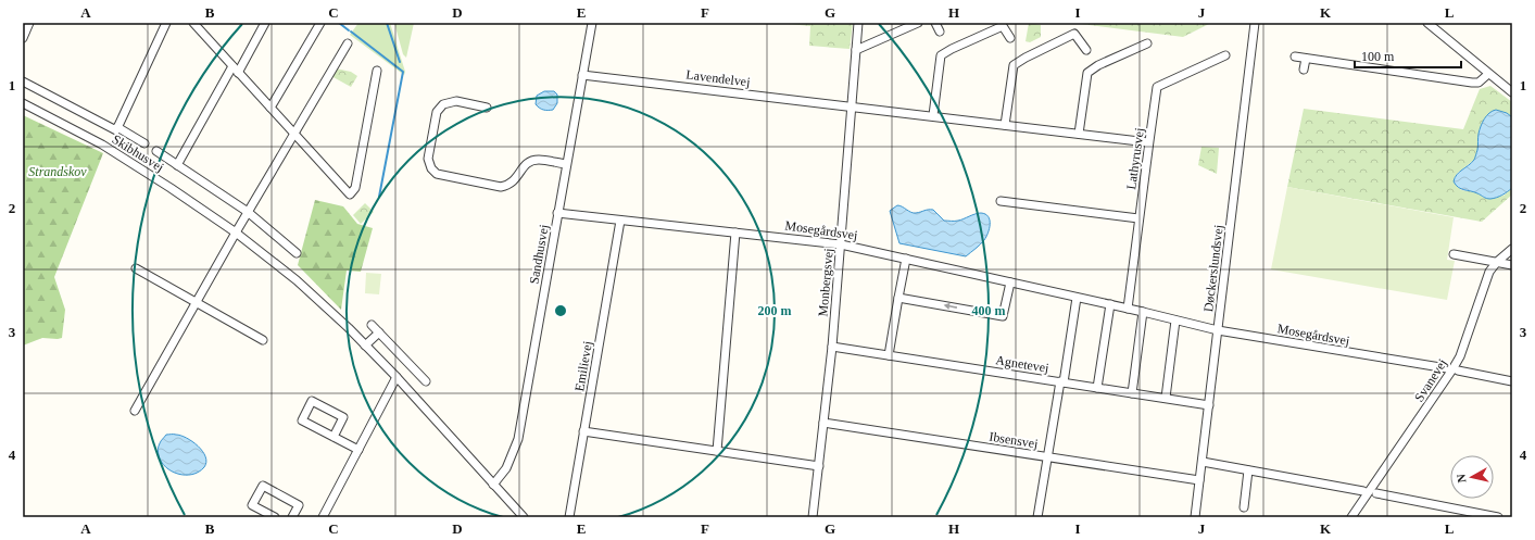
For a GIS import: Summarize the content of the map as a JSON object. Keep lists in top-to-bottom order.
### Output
{
  "streets": {
    "street": [
      "Lavendelvej",
      "Skibhusvej",
      "Lathyrusvej",
      "Mosegårdsvej",
      "Sandhusvej",
      "Døckerslundsvej",
      "Monbergsvej",
      "Agnetevej",
      "Emilievej",
      "Svanevej",
      "Ibsensvej"
    ]
  },
  "crossings": [
    ["Lavendelvej", "Lathyrusvej"],
    ["Lavendelvej", "Sandhusvej"],
    ["Lavendelvej", "Monbergsvej"],
    ["Skibhusvej", "Sandhusvej"],
    ["Lathyrusvej", "Mosegårdsvej"],
    ["Mosegårdsvej", "Sandhusvej"],
    ["Mosegårdsvej", "Døckerslundsvej"],
    ["Mosegårdsvej", "Monbergsvej"],
    ["Mosegårdsvej", "Emilievej"],
    ["Døckerslundsvej", "Agnetevej"],
    ["Døckerslundsvej", "Ibsensvej"],
    ["Monbergsvej", "Agnetevej"],
    ["Monbergsvej", "Ibsensvej"]
  ],
  "parks": ["Strandskov"],
  "scale_bar": "100 m",
  "north": "left",
  "grid": {
    "columns": [
      "A",
      "B",
      "C",
      "D",
      "E",
      "F",
      "G",
      "H",
      "I",
      "J",
      "K",
      "L"
    ],
    "rows": [
      "1",
      "2",
      "3",
      "4"
    ]
  },
  "rings": ["200 m", "400 m"]
}
